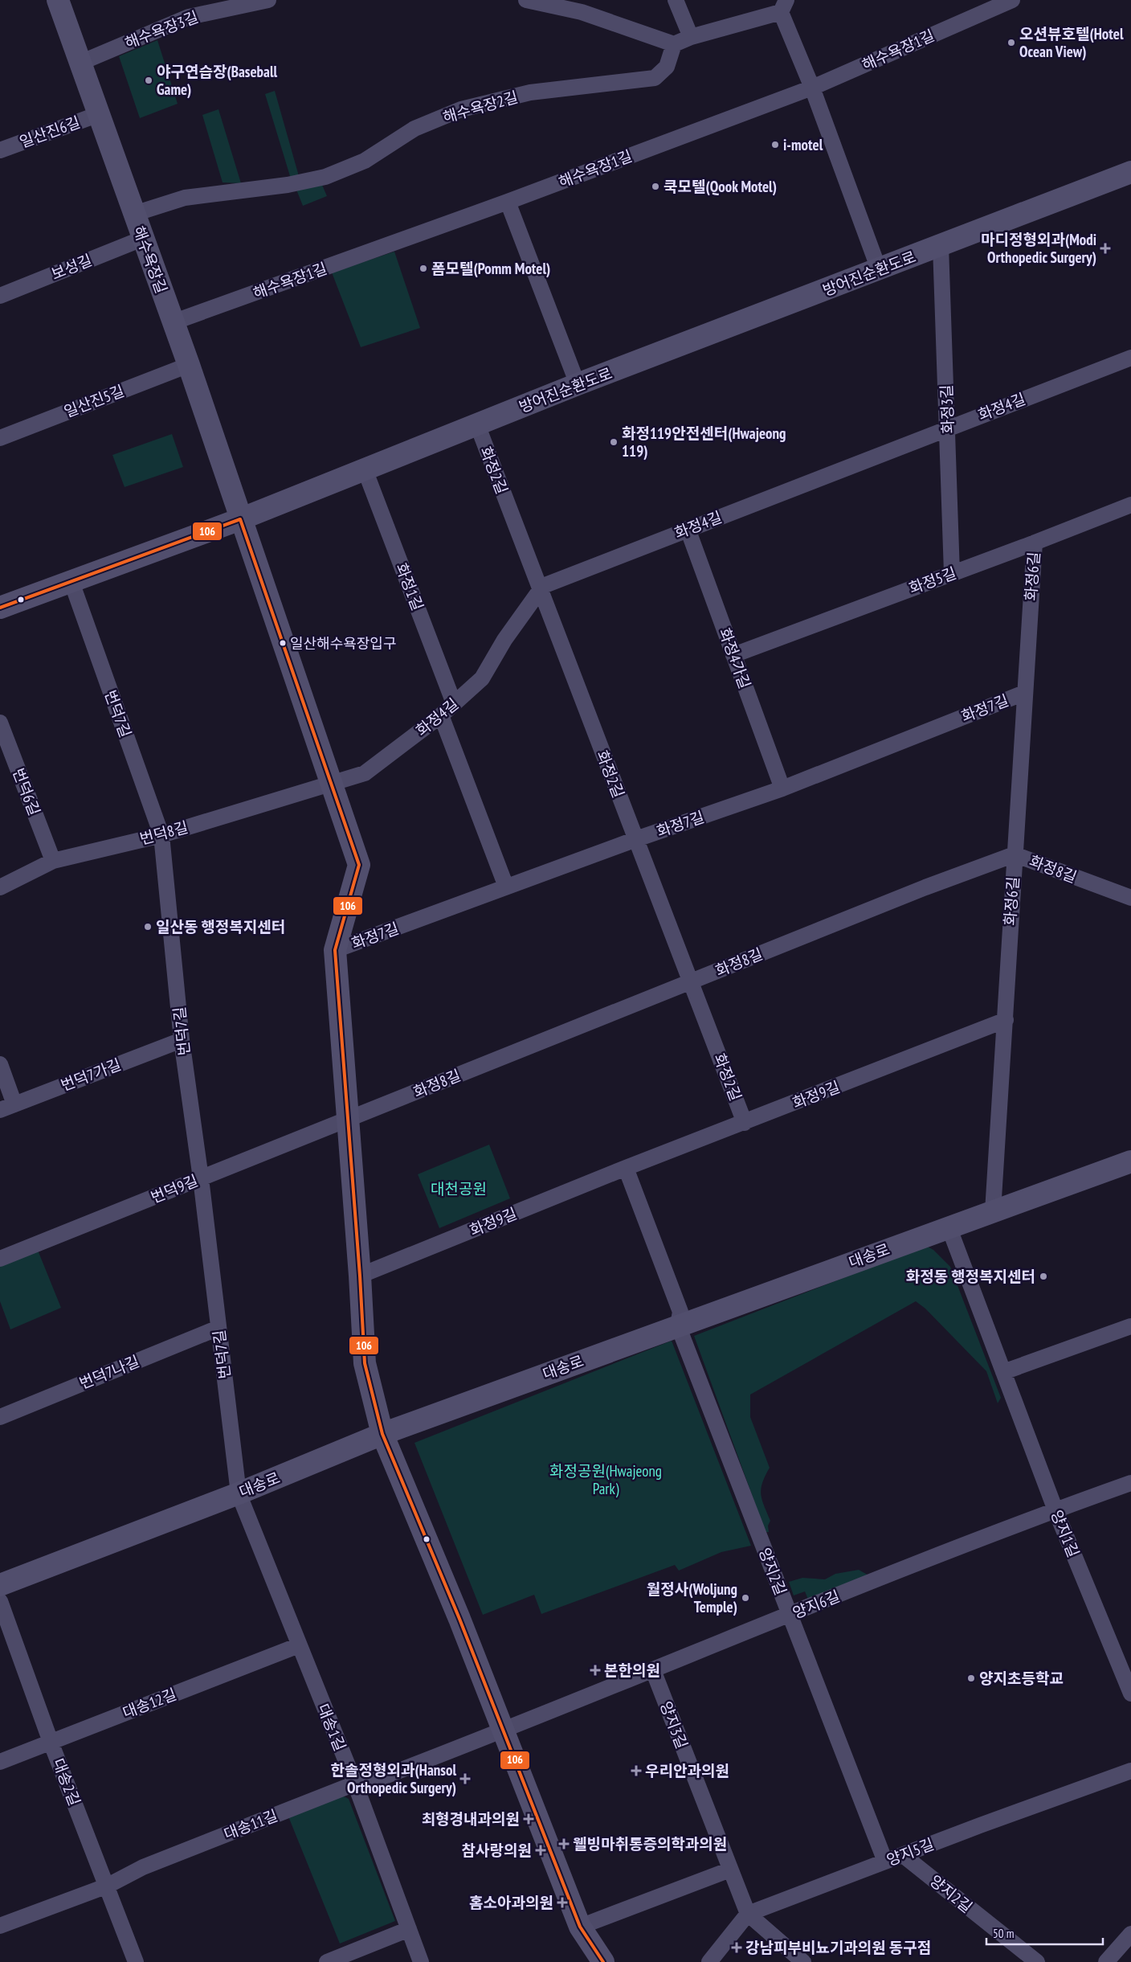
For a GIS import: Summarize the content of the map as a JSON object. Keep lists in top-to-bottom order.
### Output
{
  "streets": {
    "street": [
      "해수욕장3길",
      "해수욕장1길",
      "해수욕장2길",
      "일산진6길",
      "해수욕장길",
      "보성길",
      "방어진순환도로",
      "일산진5길",
      "화정4길",
      "화정3길",
      "화정2길",
      "화정6길",
      "화정5길",
      "화정1길",
      "화정4가길",
      "화정7길",
      "번덕7길",
      "번덕6길",
      "번덕8길",
      "화정8길",
      "번덕7가길",
      "화정9길",
      "번덕9길",
      "대송로",
      "번덕7나길",
      "양지1길",
      "양지2길",
      "양지6길",
      "대송12길",
      "양지3길",
      "대송1길",
      "대송2길",
      "대송11길",
      "양지5길"
    ]
  },
  "crossings": [
    ["해수욕장3길", "해수욕장길"],
    ["해수욕장1길", "해수욕장길"],
    ["해수욕장2길", "해수욕장길"],
    ["일산진6길", "해수욕장길"],
    ["해수욕장길", "보성길"],
    ["해수욕장길", "방어진순환도로"],
    ["해수욕장길", "일산진5길"],
    ["해수욕장길", "화정4길"],
    ["해수욕장길", "화정7길"],
    ["해수욕장길", "번덕8길"],
    ["방어진순환도로", "화정3길"],
    ["방어진순환도로", "화정2길"],
    ["방어진순환도로", "화정1길"],
    ["방어진순환도로", "번덕7길"],
    ["화정4길", "화정3길"],
    ["화정4길", "화정2길"],
    ["화정4길", "화정1길"],
    ["화정4길", "화정4가길"],
    ["화정4길", "번덕8길"],
    ["화정3길", "화정5길"],
    ["화정2길", "화정7길"],
    ["화정2길", "화정8길"],
    ["화정2길", "화정9길"],
    ["화정6길", "화정5길"],
    ["화정6길", "화정7길"],
    ["화정6길", "화정8길"],
    ["화정6길", "화정9길"],
    ["화정6길", "대송로"],
    ["화정5길", "화정4가길"],
    ["화정4가길", "화정7길"],
    ["번덕7길", "번덕8길"],
    ["번덕7길", "번덕7가길"],
    ["번덕7길", "번덕9길"],
    ["번덕7길", "대송로"],
    ["번덕7길", "번덕7나길"],
    ["번덕7길", "대송1길"],
    ["번덕6길", "번덕8길"],
    ["화정8길", "번덕9길"],
    ["대송로", "양지1길"],
    ["대송로", "양지2길"],
    ["대송로", "대송1길"],
    ["양지1길", "양지6길"],
    ["양지2길", "양지6길"],
    ["양지2길", "양지5길"],
    ["양지6길", "양지3길"],
    ["양지6길", "대송11길"],
    ["대송12길", "대송1길"],
    ["대송12길", "대송2길"],
    ["양지3길", "양지5길"],
    ["대송1길", "대송11길"],
    ["대송2길", "대송11길"]
  ],
  "parks": ["대천공원", "화정공원(Hwajeong Park)"],
  "places": {
    "other": [
      "오션뷰호텔(Hotel Ocean View)",
      "야구연습장(Baseball Game)",
      "i-motel",
      "쿡모텔(Qook Motel)",
      "폼모텔(Pomm Motel)",
      "화정119안전센터(Hwajeong 119)",
      "일산해수욕장입구",
      "일산동 행정복지센터",
      "화정동 행정복지센터",
      "월정사(Woljung Temple)",
      "양지초등학교"
    ],
    "health": [
      "마디정형외과(Modi Orthopedic Surgery)",
      "본한의원",
      "우리안과의원",
      "한솔정형외과(Hansol Orthopedic Surgery)",
      "최형경내과의원",
      "웰빙마취통증의학과의원",
      "참사랑의원",
      "홈소아과의원",
      "강남피부비뇨기과의원 동구점"
    ]
  },
  "lines": ["transit line 106"],
  "scale_bar": "50 m"
}
